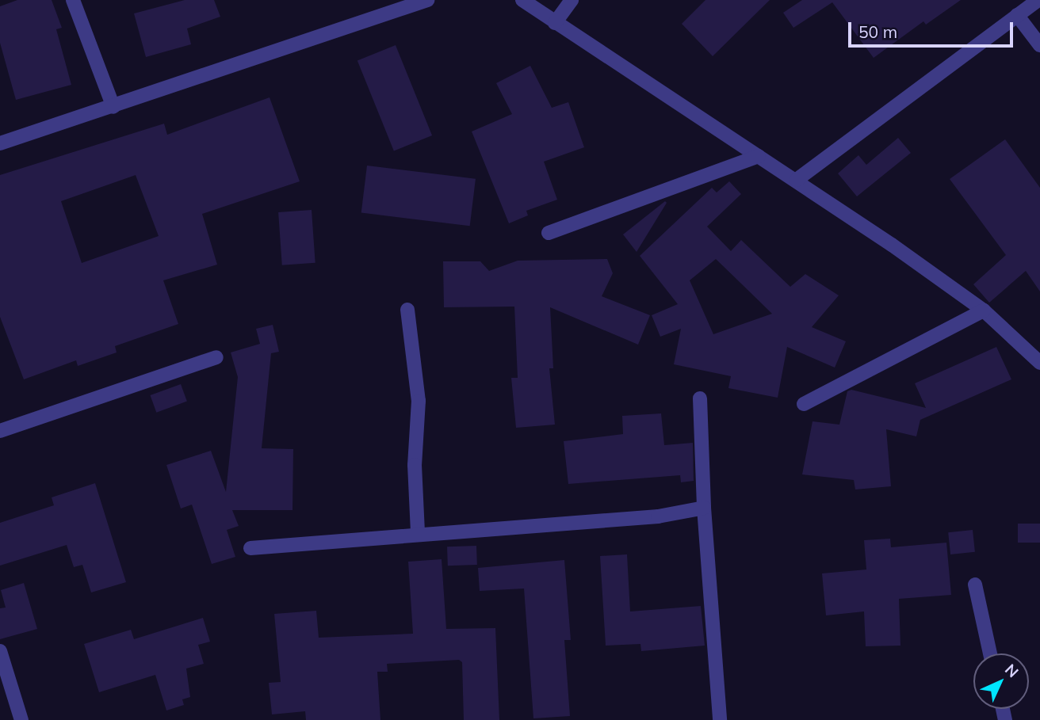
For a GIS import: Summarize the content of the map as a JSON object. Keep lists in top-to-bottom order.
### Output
{
  "scale_bar": "50 m",
  "north": "top right"
}
